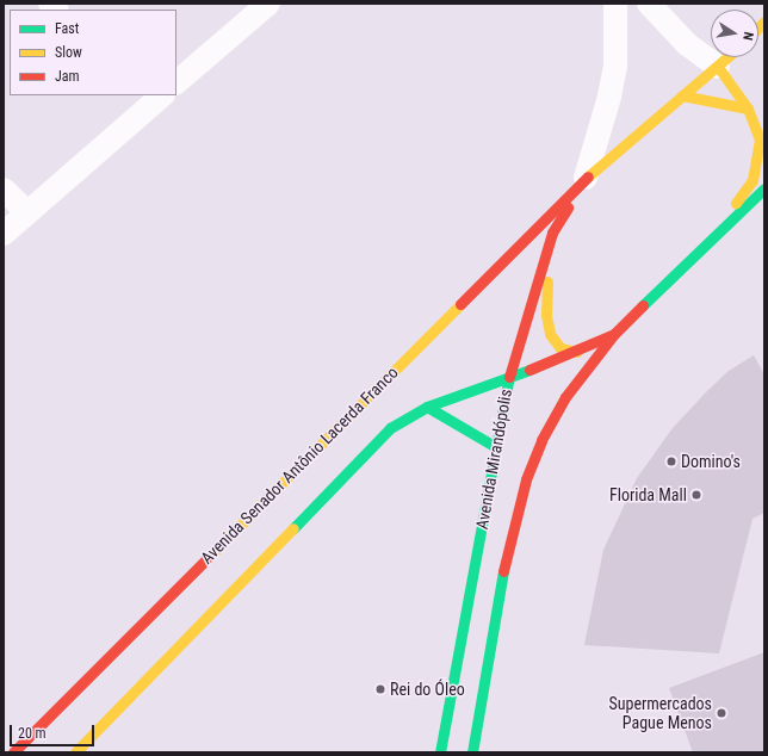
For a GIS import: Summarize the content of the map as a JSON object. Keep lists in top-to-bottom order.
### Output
{
  "streets": {
    "main road": ["Avenida Mirandópolis", "Avenida Senador Antônio Lacerda Franco"]
  },
  "crossings": [
    ["Avenida Mirandópolis", "Avenida Senador Antônio Lacerda Franco"]
  ],
  "places": [
    "Domino's",
    "Florida Mall",
    "Rei do Óleo",
    "Supermercados Pague Menos"
  ],
  "legend": ["Fast", "Slow", "Jam"],
  "scale_bar": "20 m",
  "north": "right"
}
